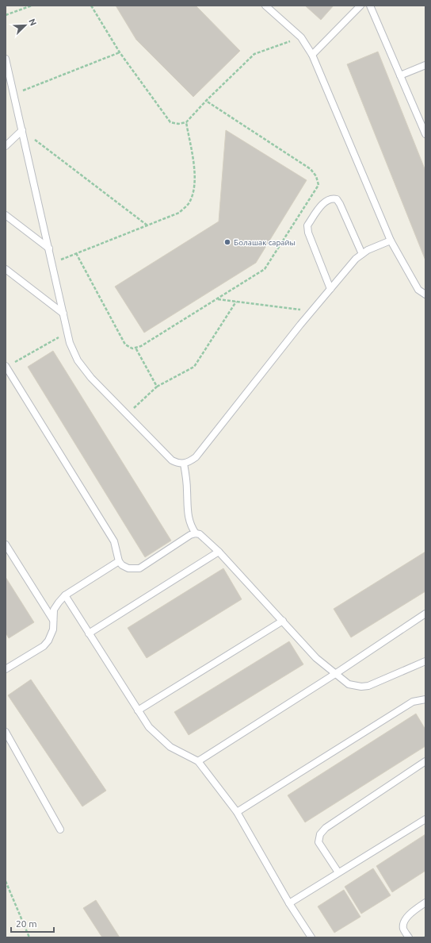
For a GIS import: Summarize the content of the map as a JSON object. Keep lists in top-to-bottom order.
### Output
{
  "places": ["Болашак сарайы"],
  "scale_bar": "20 m",
  "north": "top right"
}
